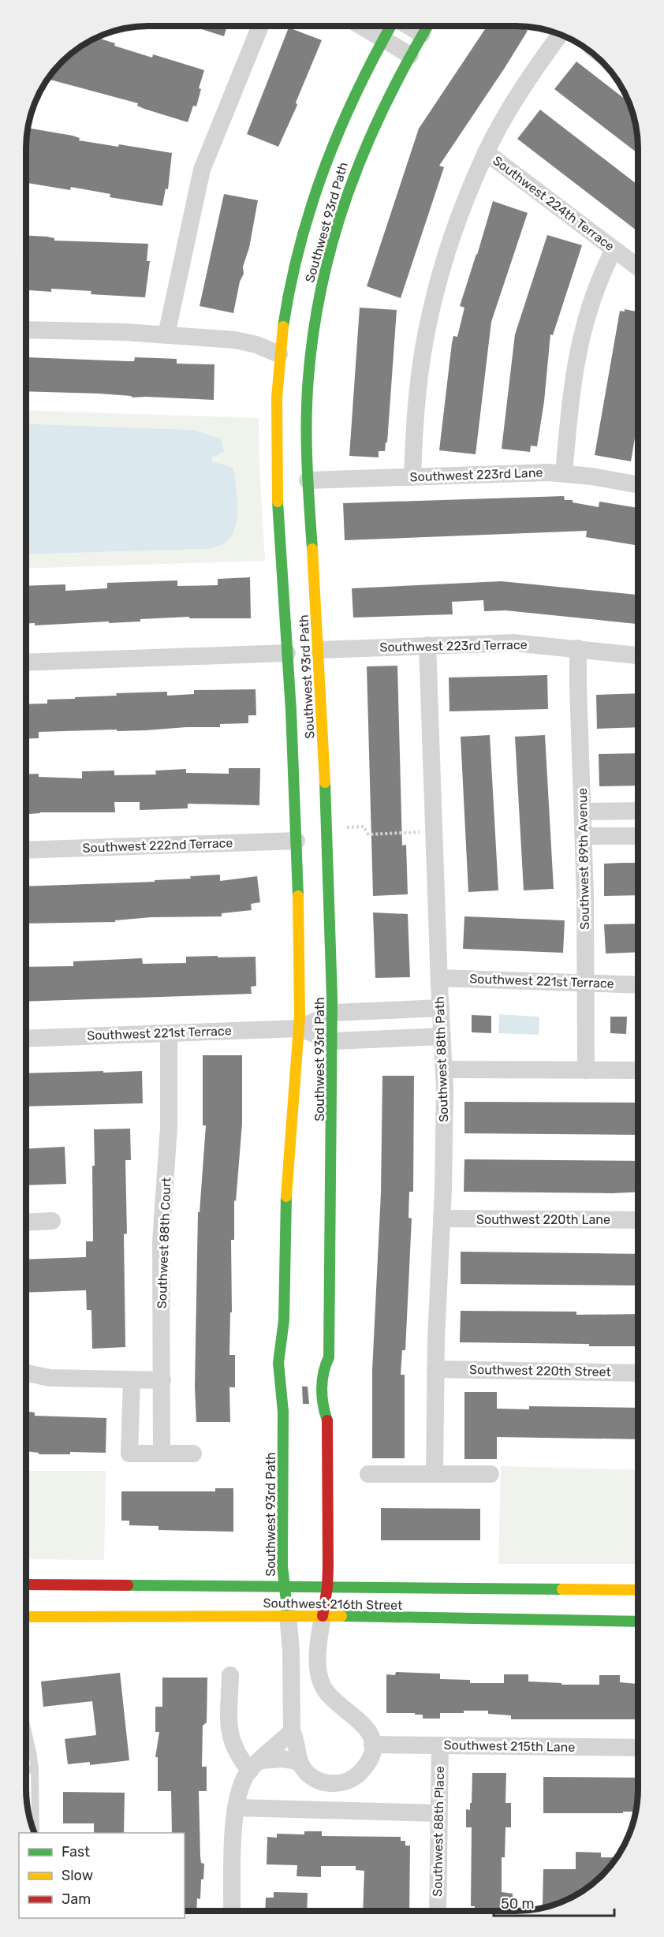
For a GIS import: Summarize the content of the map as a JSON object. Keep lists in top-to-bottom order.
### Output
{
  "streets": {
    "street": [
      "Southwest 224th Terrace",
      "Southwest 93rd Path",
      "Southwest 223rd Lane",
      "Southwest 223rd Terrace",
      "Southwest 222nd Terrace",
      "Southwest 89th Avenue",
      "Southwest 221st Terrace",
      "Southwest 88th Path",
      "Southwest 220th Lane",
      "Southwest 88th Court",
      "Southwest 220th Street",
      "Southwest 216th Street",
      "Southwest 215th Lane",
      "Southwest 88th Place"
    ]
  },
  "crossings": [
    ["Southwest 93rd Path", "Southwest 223rd Lane"],
    ["Southwest 93rd Path", "Southwest 223rd Terrace"],
    ["Southwest 93rd Path", "Southwest 222nd Terrace"],
    ["Southwest 93rd Path", "Southwest 221st Terrace"],
    ["Southwest 93rd Path", "Southwest 216th Street"],
    ["Southwest 223rd Terrace", "Southwest 89th Avenue"],
    ["Southwest 223rd Terrace", "Southwest 88th Path"],
    ["Southwest 89th Avenue", "Southwest 221st Terrace"],
    ["Southwest 221st Terrace", "Southwest 88th Path"],
    ["Southwest 221st Terrace", "Southwest 88th Court"],
    ["Southwest 88th Path", "Southwest 220th Lane"],
    ["Southwest 88th Path", "Southwest 220th Street"],
    ["Southwest 215th Lane", "Southwest 88th Place"]
  ],
  "legend": ["Fast", "Slow", "Jam"],
  "scale_bar": "50 m"
}
